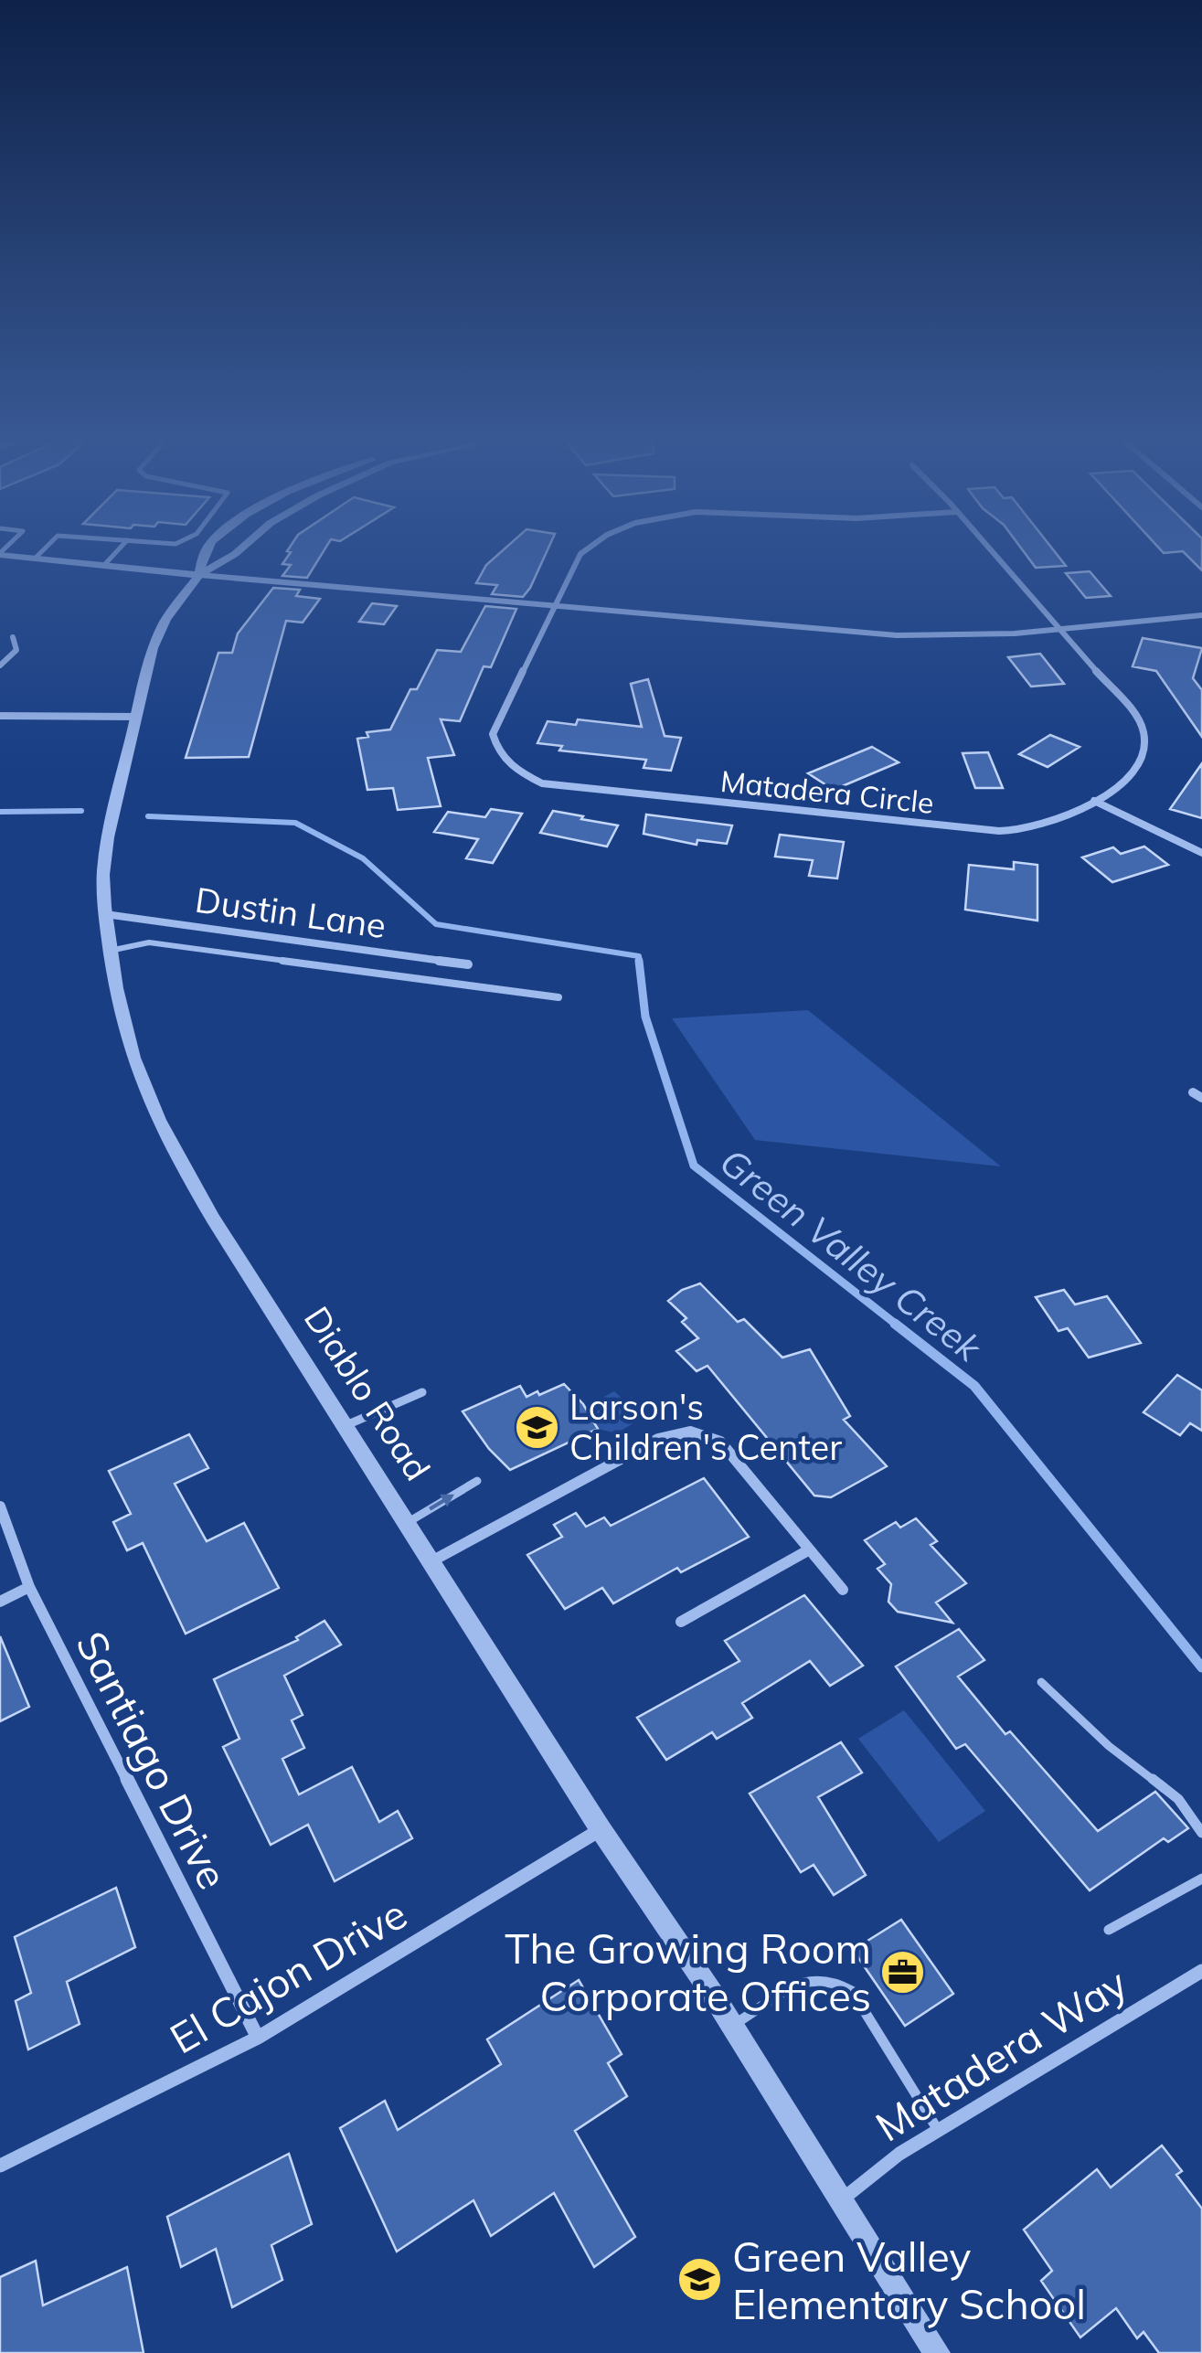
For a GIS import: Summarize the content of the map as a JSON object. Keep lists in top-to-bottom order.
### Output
{
  "streets": {
    "street": [
      "Matadera Circle",
      "Dustin Lane",
      "Diablo Road",
      "Santiago Drive",
      "El Cajon Drive",
      "Matadera Way"
    ]
  },
  "crossings": [
    ["Dustin Lane", "Diablo Road"],
    ["Diablo Road", "El Cajon Drive"],
    ["Diablo Road", "Matadera Way"],
    ["Santiago Drive", "El Cajon Drive"]
  ],
  "water": ["Green Valley Creek"],
  "places": {
    "school or university": ["Larson's Children's Center", "Green Valley Elementary School"],
    "office": ["The Growing Room Corporate Offices"]
  }
}
